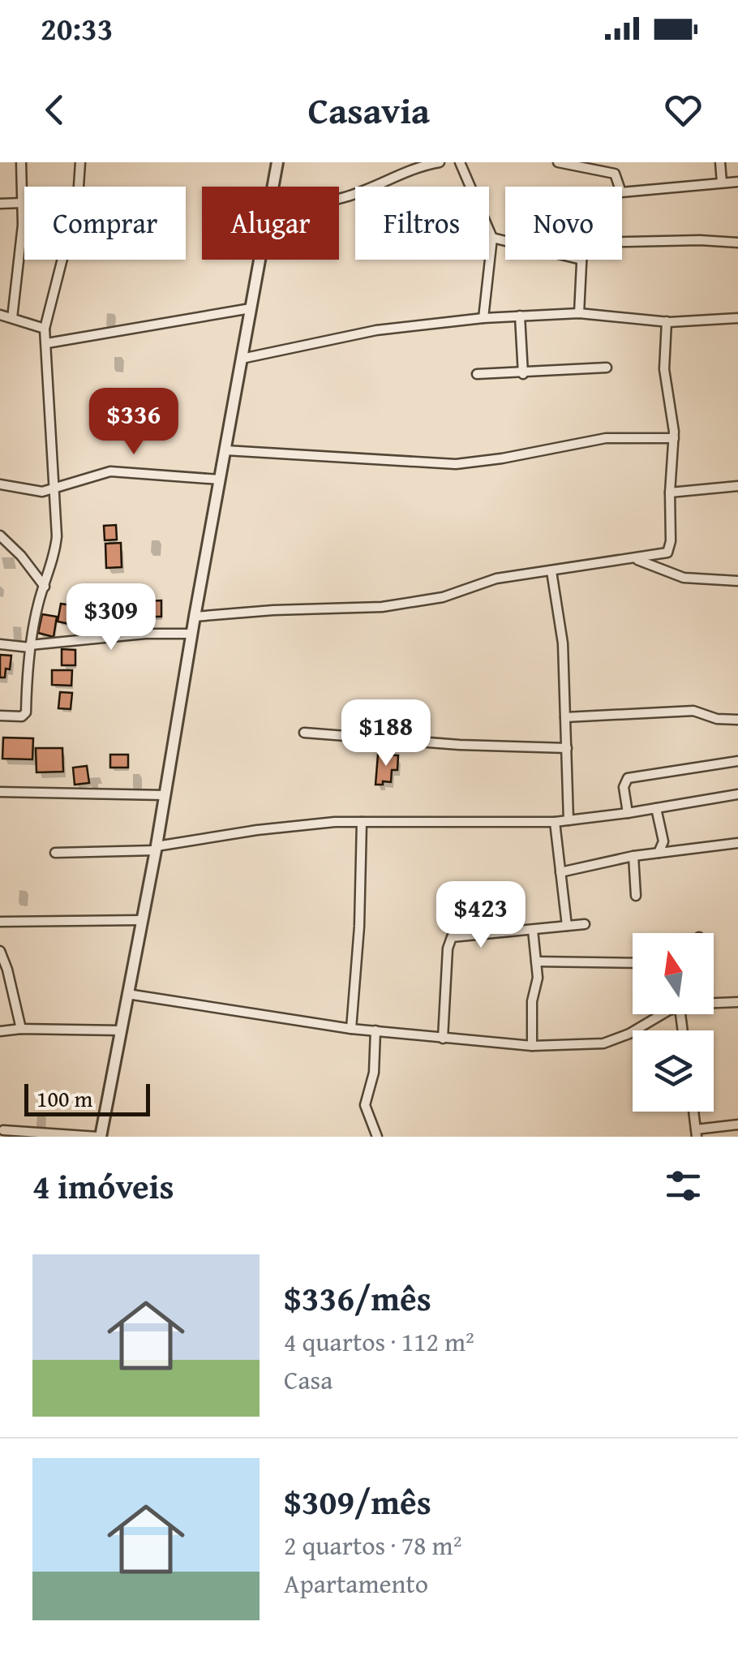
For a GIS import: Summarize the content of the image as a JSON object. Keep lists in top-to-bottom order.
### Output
{
  "scale_bar": "100 m",
  "north": "top",
  "page": {
    "status": "20:33",
    "header": "Casavia",
    "chip": [
      "Comprar",
      "Alugar",
      "Filtros",
      "Novo"
    ],
    "price": [
      "$336",
      "$309",
      "$188",
      "$423"
    ],
    "scale": "100 m",
    "heading": "4 imóveis",
    "list": [
      {
        "name": "$336/mês",
        "note": "4 quartos · 112 m² · Casa"
      },
      {
        "name": "$309/mês",
        "note": "2 quartos · 78 m² · Apartamento"
      }
    ]
  }
}
